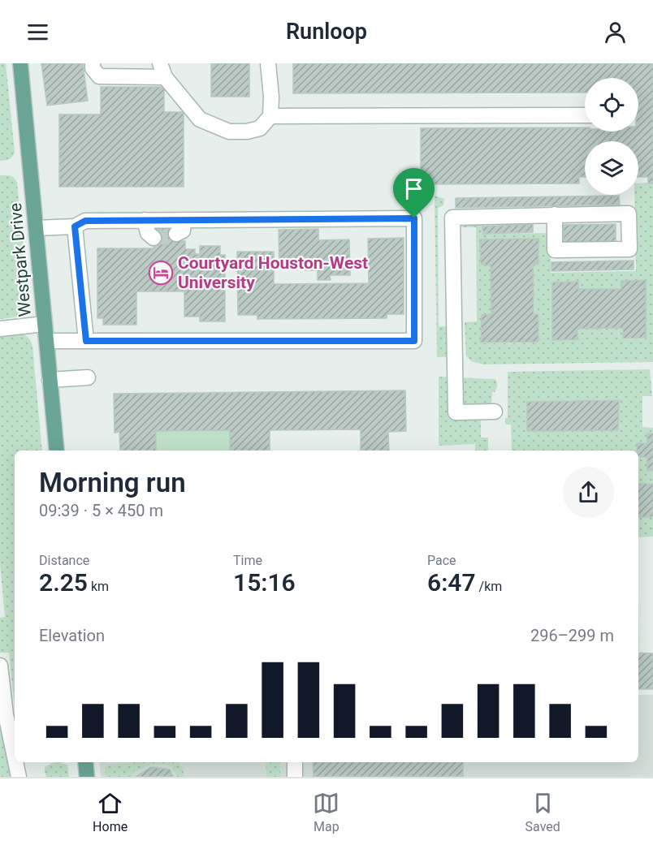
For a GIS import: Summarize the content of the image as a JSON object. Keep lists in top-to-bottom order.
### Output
{
  "streets": {
    "main road": ["Westpark Drive"]
  },
  "places": {
    "hotel": ["Courtyard Houston-West University"]
  },
  "page": {
    "header": "Runloop",
    "heading": ["Morning run", "09:39 · 5 × 450 m"],
    "stats": [
      ["Distance", "2.25 km"],
      ["Time", "15:16"],
      ["Pace", "6:47 /km"]
    ],
    "chart": ["Elevation", "296–299 m"],
    "tabs": ["Home", "Map", "Saved"]
  }
}
